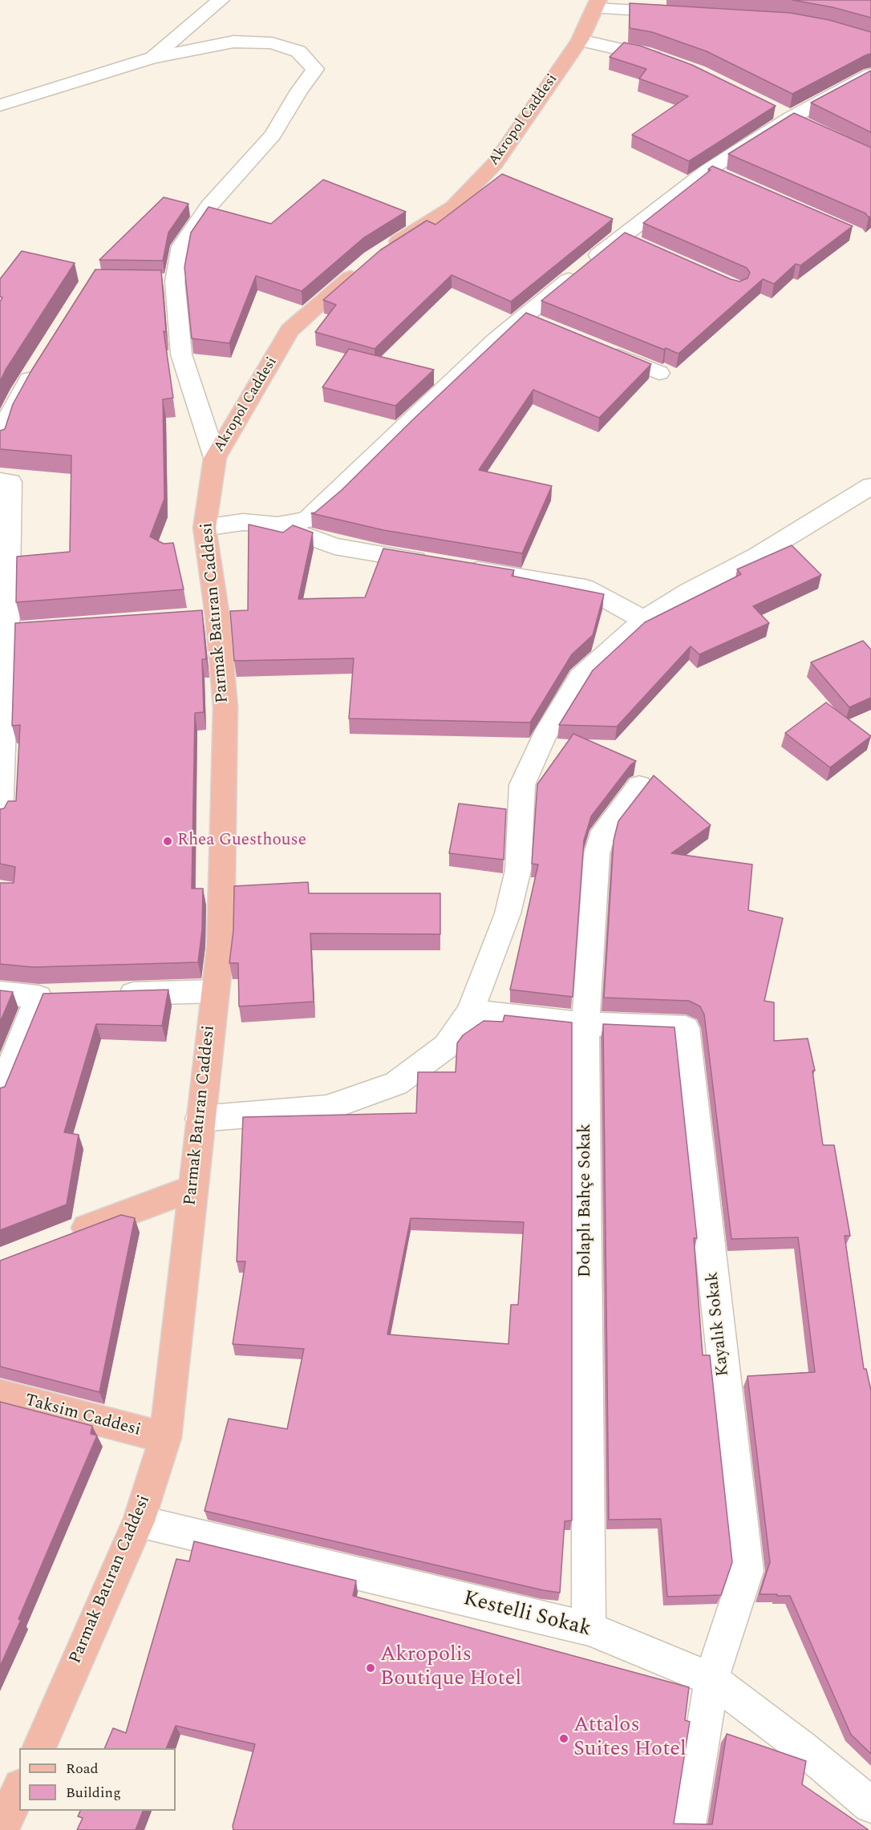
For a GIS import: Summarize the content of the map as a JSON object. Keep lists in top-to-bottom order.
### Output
{
  "streets": {
    "main road": ["Akropol Caddesi", "Parmak Batıran Caddesi", "Taksim Caddesi"],
    "street": ["Dolaplı Bahçe Sokak", "Kayalık Sokak", "Kestelli Sokak"]
  },
  "crossings": [
    ["Akropol Caddesi", "Parmak Batıran Caddesi"],
    ["Parmak Batıran Caddesi", "Taksim Caddesi"],
    ["Parmak Batıran Caddesi", "Kestelli Sokak"],
    ["Dolaplı Bahçe Sokak", "Kayalık Sokak"],
    ["Dolaplı Bahçe Sokak", "Kestelli Sokak"],
    ["Kayalık Sokak", "Kestelli Sokak"]
  ],
  "places": ["Rhea Guesthouse", "Akropolis Boutique Hotel", "Attalos Suites Hotel"],
  "legend": ["Road", "Building"]
}
